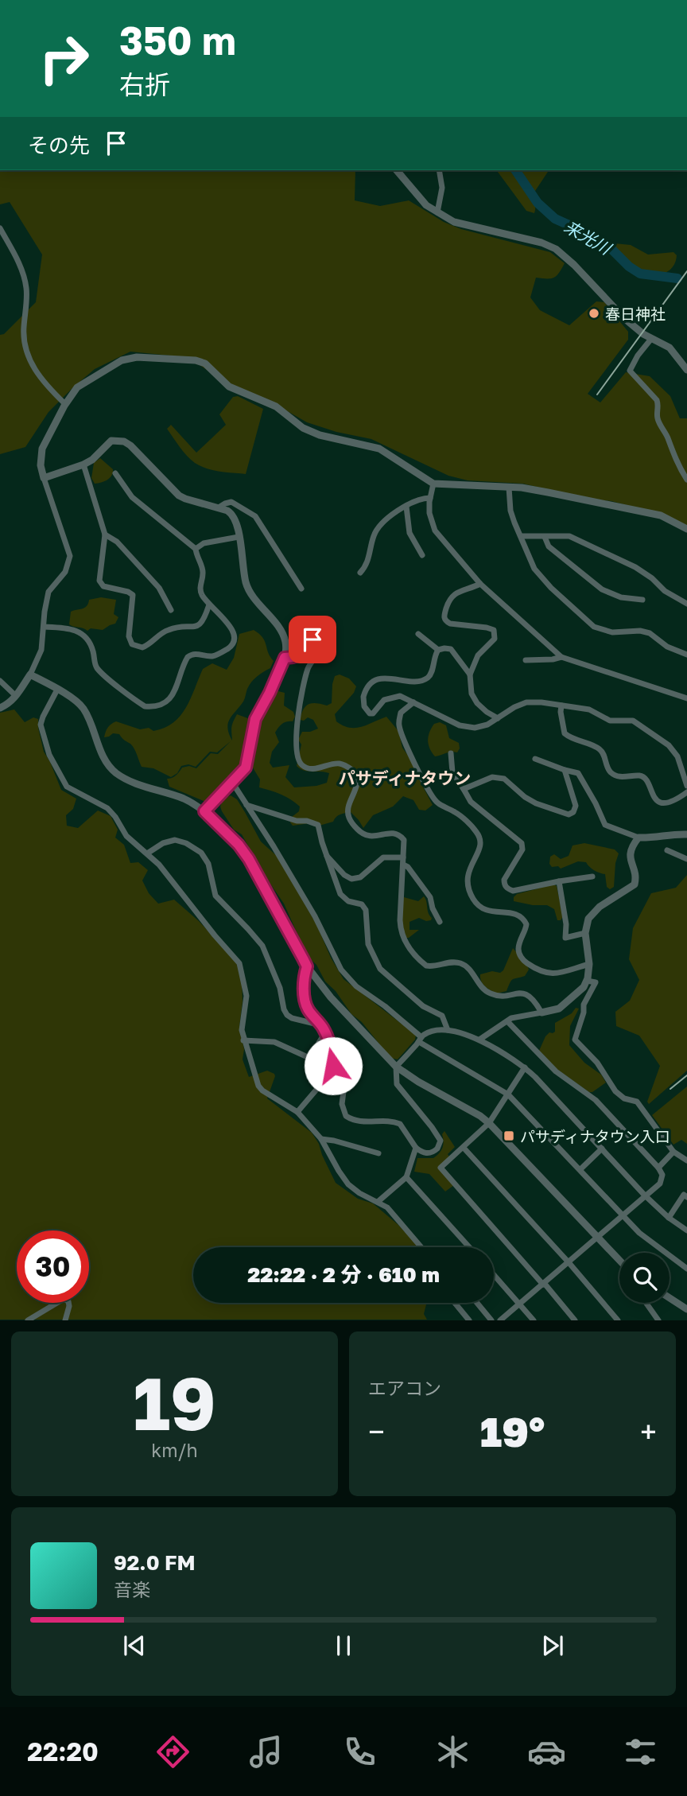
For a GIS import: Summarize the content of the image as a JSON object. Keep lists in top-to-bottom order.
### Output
{
  "districts": ["パサディナタウン"],
  "water": ["来光川"],
  "places": {
    "other": ["春日神社"],
    "transit": ["パサディナタウン入口"]
  },
  "page": {
    "turn": ["350 m", "右折"],
    "then": "その先",
    "limit": "30",
    "trip": "22:22 · 2 分 · 610 m",
    "tile": [
      ["19", "km/h"],
      "エアコン"
    ],
    "heat": ["−", "19°", "+"],
    "song": ["92.0 FM", "音楽"],
    "tabs": "22:20"
  }
}
